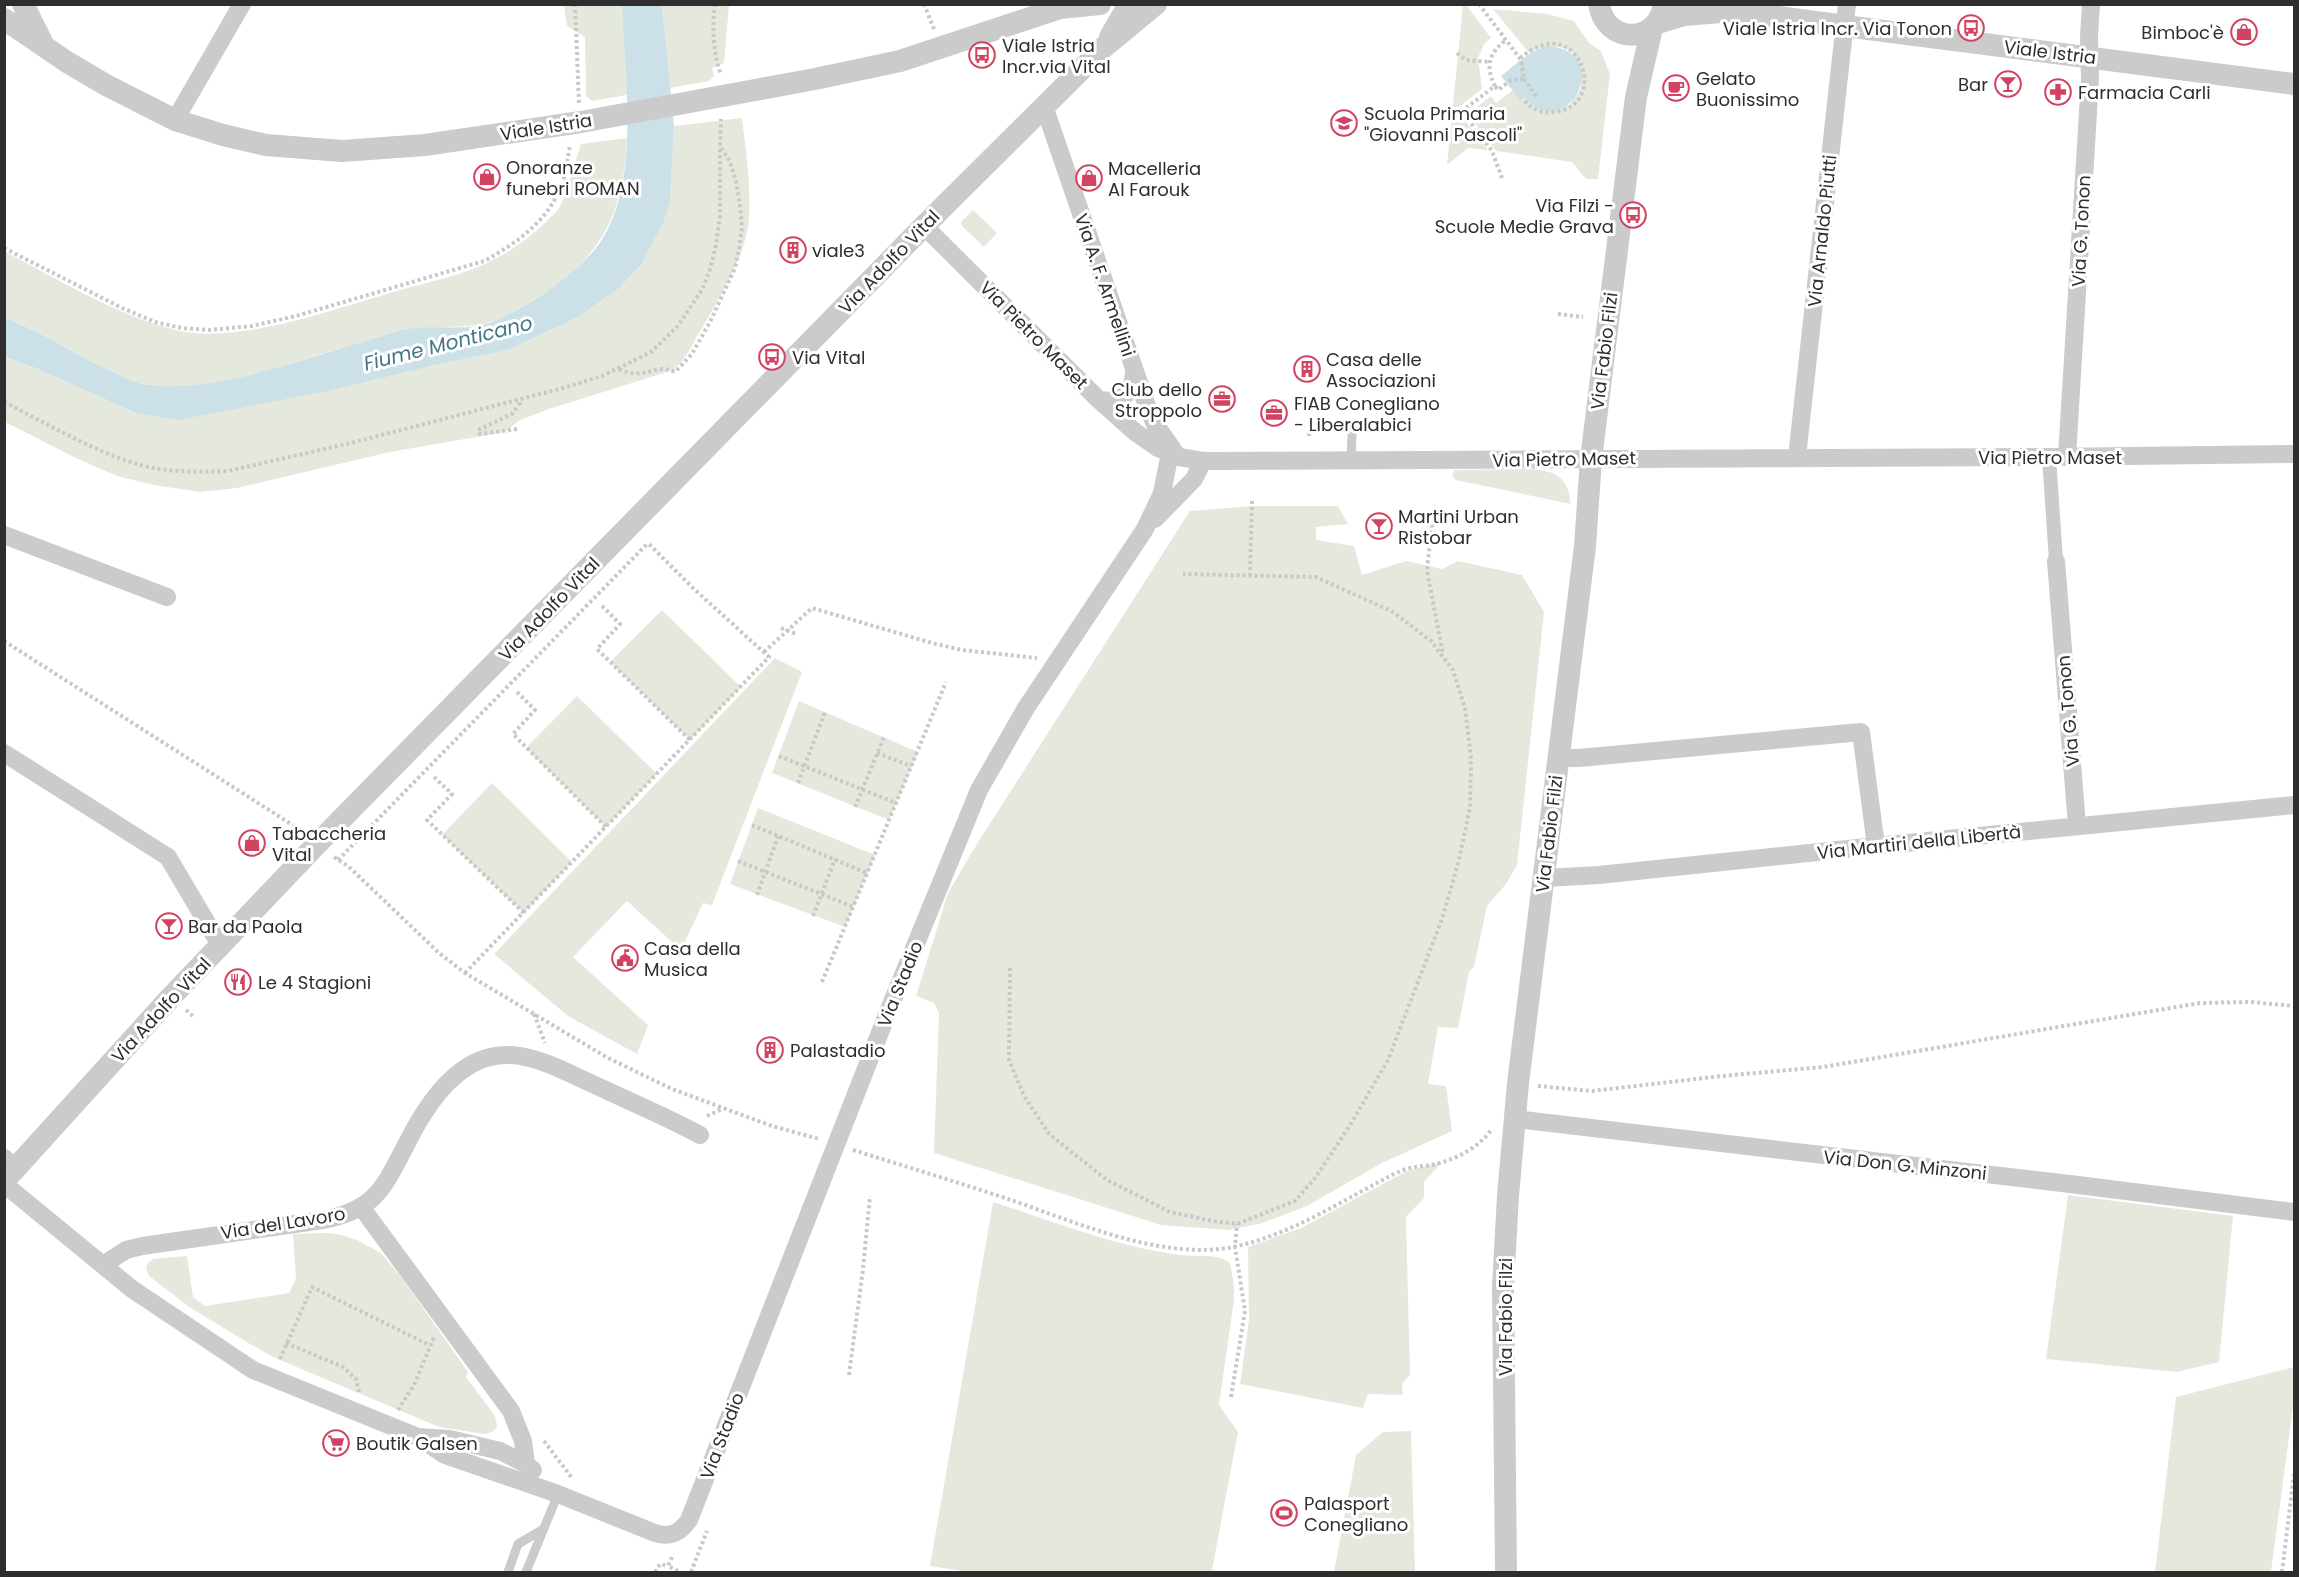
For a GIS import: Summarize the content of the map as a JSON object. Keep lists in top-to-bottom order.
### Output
{
  "streets": {
    "street": [
      "Viale Istria",
      "Via Arnaldo Piutti",
      "Via G. Tonon",
      "Via Adolfo Vital",
      "Via A. F. Armellini",
      "Via Pietro Maset",
      "Via Fabio Filzi",
      "Via Martiri della Libertà",
      "Via Stadio",
      "Via Don G. Minzoni",
      "Via del Lavoro"
    ]
  },
  "crossings": [
    ["Viale Istria", "Via Arnaldo Piutti"],
    ["Viale Istria", "Via G. Tonon"],
    ["Viale Istria", "Via Fabio Filzi"],
    ["Via Arnaldo Piutti", "Via Pietro Maset"],
    ["Via G. Tonon", "Via Pietro Maset"],
    ["Via G. Tonon", "Via Martiri della Libertà"],
    ["Via Adolfo Vital", "Via A. F. Armellini"],
    ["Via Adolfo Vital", "Via Pietro Maset"],
    ["Via A. F. Armellini", "Via Pietro Maset"],
    ["Via A. F. Armellini", "Via Stadio"],
    ["Via Pietro Maset", "Via Fabio Filzi"],
    ["Via Pietro Maset", "Via Stadio"],
    ["Via Fabio Filzi", "Via Martiri della Libertà"],
    ["Via Fabio Filzi", "Via Don G. Minzoni"]
  ],
  "water": ["Fiume Monticano"],
  "places": {
    "bus stop": [
      "Viale Istria Incr. Via Tonon",
      "Viale Istria Incr.via Vital",
      "Via Filzi - Scuole Medie Grava",
      "Via Vital"
    ],
    "shop": [
      "Bimboc'è",
      "Onoranze funebri ROMAN",
      "Macelleria Al Farouk",
      "Tabaccheria Vital"
    ],
    "bar": ["Bar", "Martini Urban Ristobar", "Bar da Paola"],
    "cafe": ["Gelato Buonissimo"],
    "pharmacy": ["Farmacia Carli"],
    "school or university": ["Scuola Primaria \"Giovanni Pascoli\""],
    "building": ["viale3", "Casa delle Associazioni", "Palastadio"],
    "office": ["Club dello Stroppolo", "FIAB Conegliano - Liberalabici"],
    "public building": ["Casa della Musica"],
    "restaurant": ["Le 4 Stagioni"],
    "supermarket": ["Boutik Galsen"],
    "sports": ["Palasport Conegliano"]
  }
}
